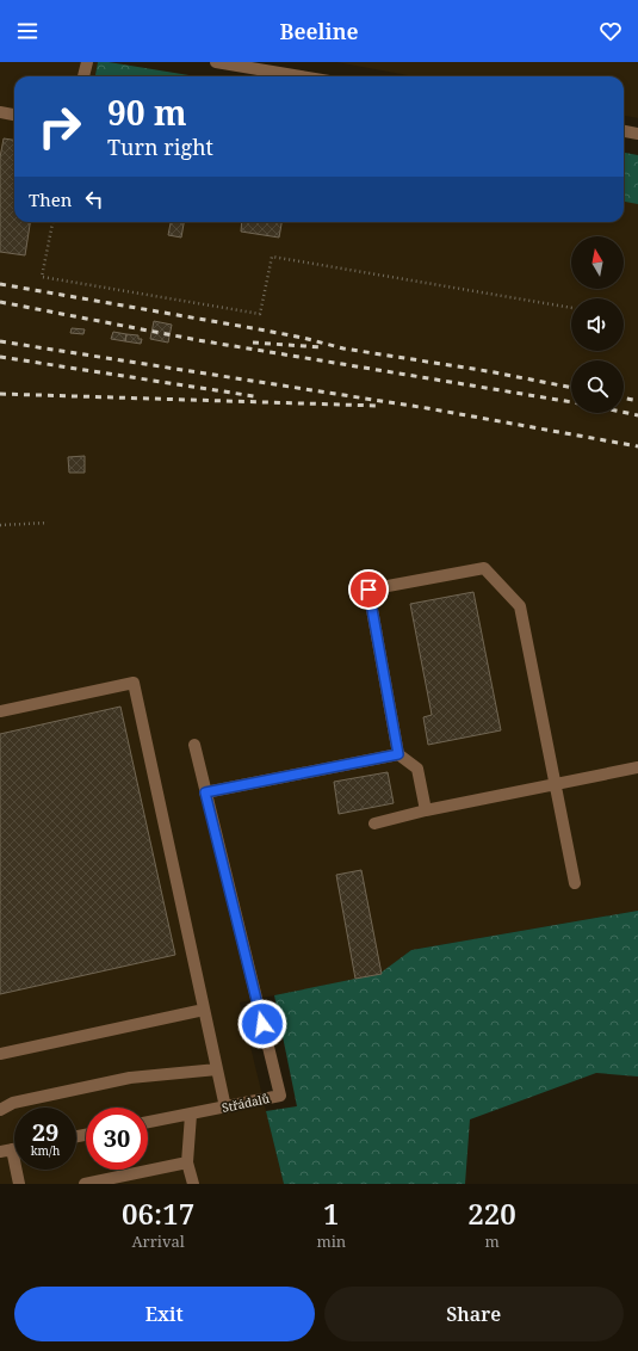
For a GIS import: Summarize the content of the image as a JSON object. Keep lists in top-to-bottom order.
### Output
{
  "streets": {
    "street": ["Střádalů"]
  },
  "north": "top",
  "page": {
    "header": "Beeline",
    "turn": ["90 m", "Turn right"],
    "then": "Then",
    "speed": "29 km/h",
    "limit": "30",
    "eta": [
      "06:17",
      "Arrival",
      "1",
      "min",
      "220",
      "m"
    ],
    "buttons": ["Exit", "Share"]
  }
}
